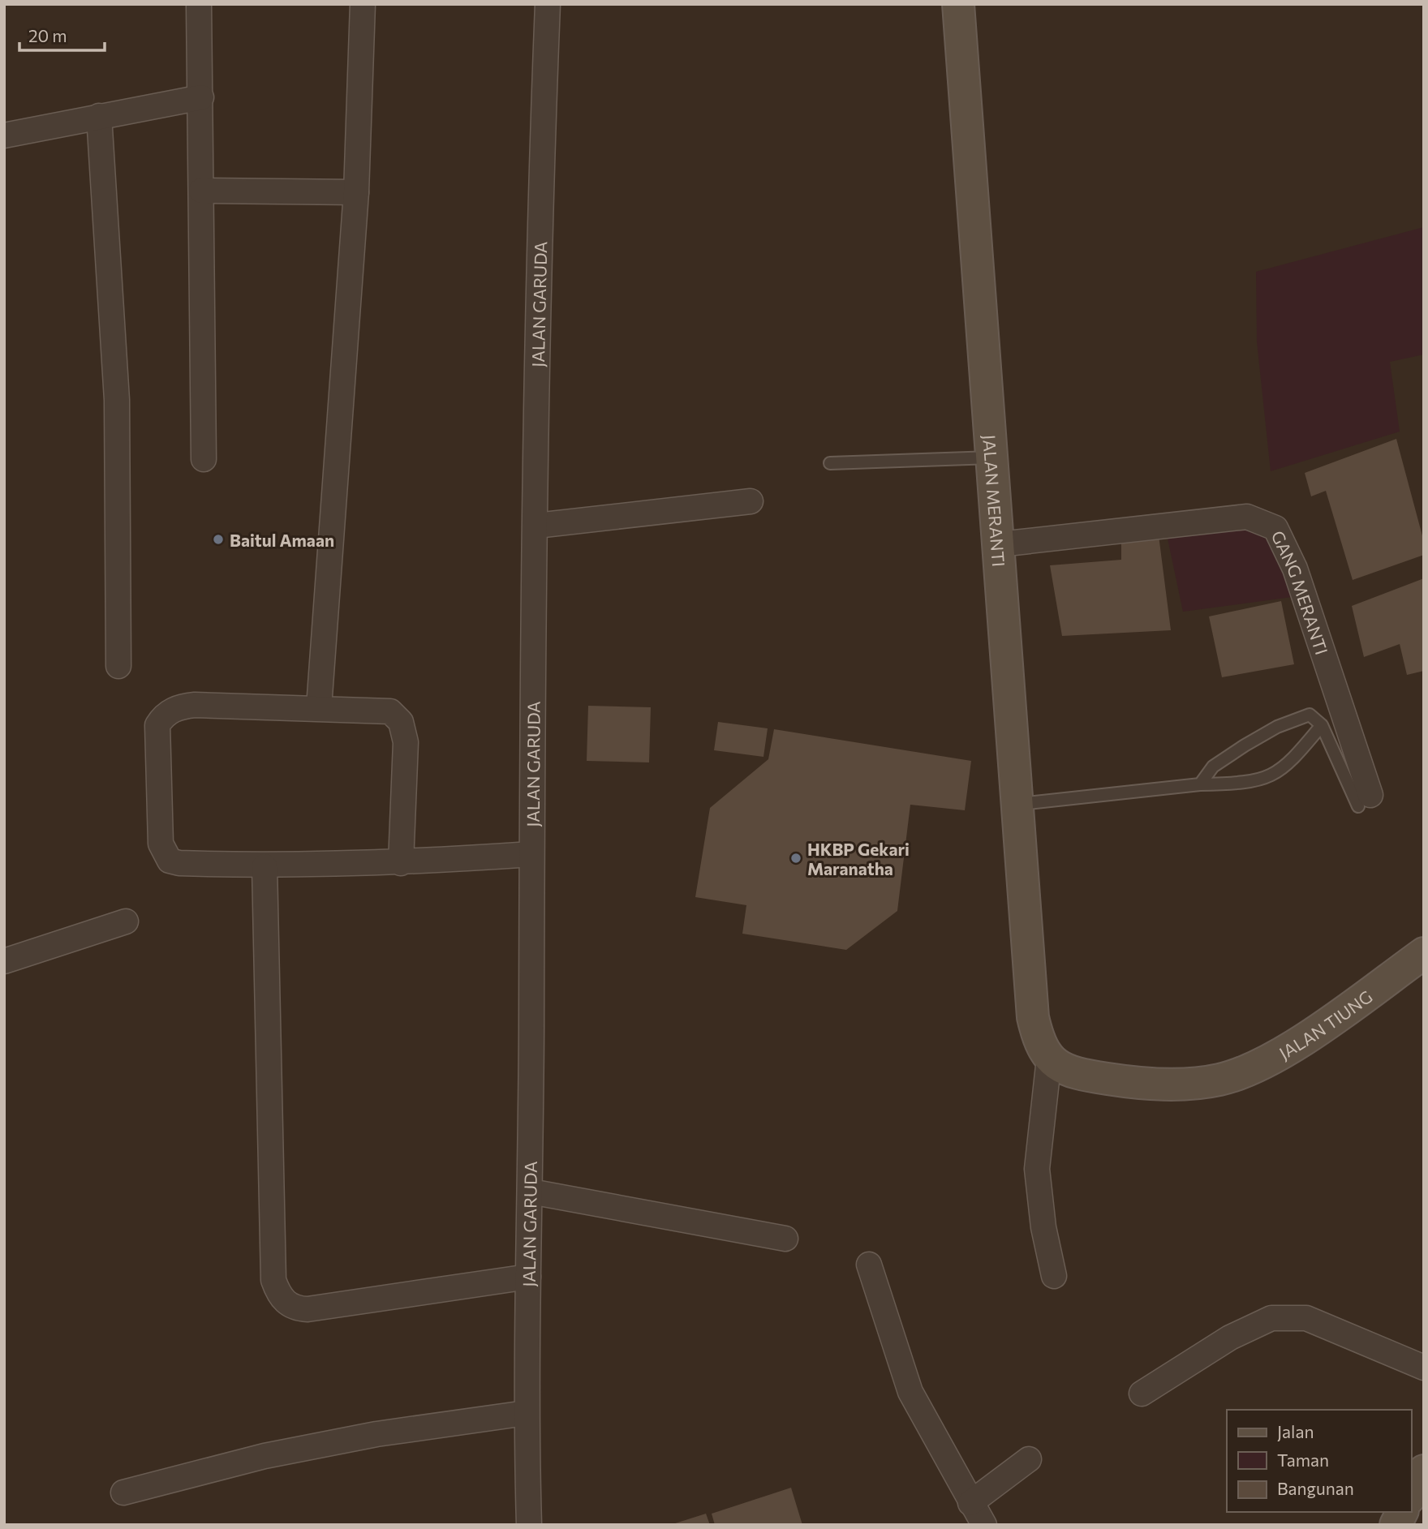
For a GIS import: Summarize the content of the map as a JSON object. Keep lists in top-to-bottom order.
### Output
{
  "streets": {
    "street": [
      "JALAN GARUDA",
      "JALAN MERANTI",
      "GANG MERANTI",
      "JALAN TIUNG"
    ]
  },
  "crossings": [
    ["JALAN MERANTI", "GANG MERANTI"],
    ["JALAN MERANTI", "JALAN TIUNG"]
  ],
  "places": ["Baitul Amaan", "HKBP Gekari Maranatha"],
  "legend": ["Jalan", "Taman", "Bangunan"],
  "scale_bar": "20 m"
}
